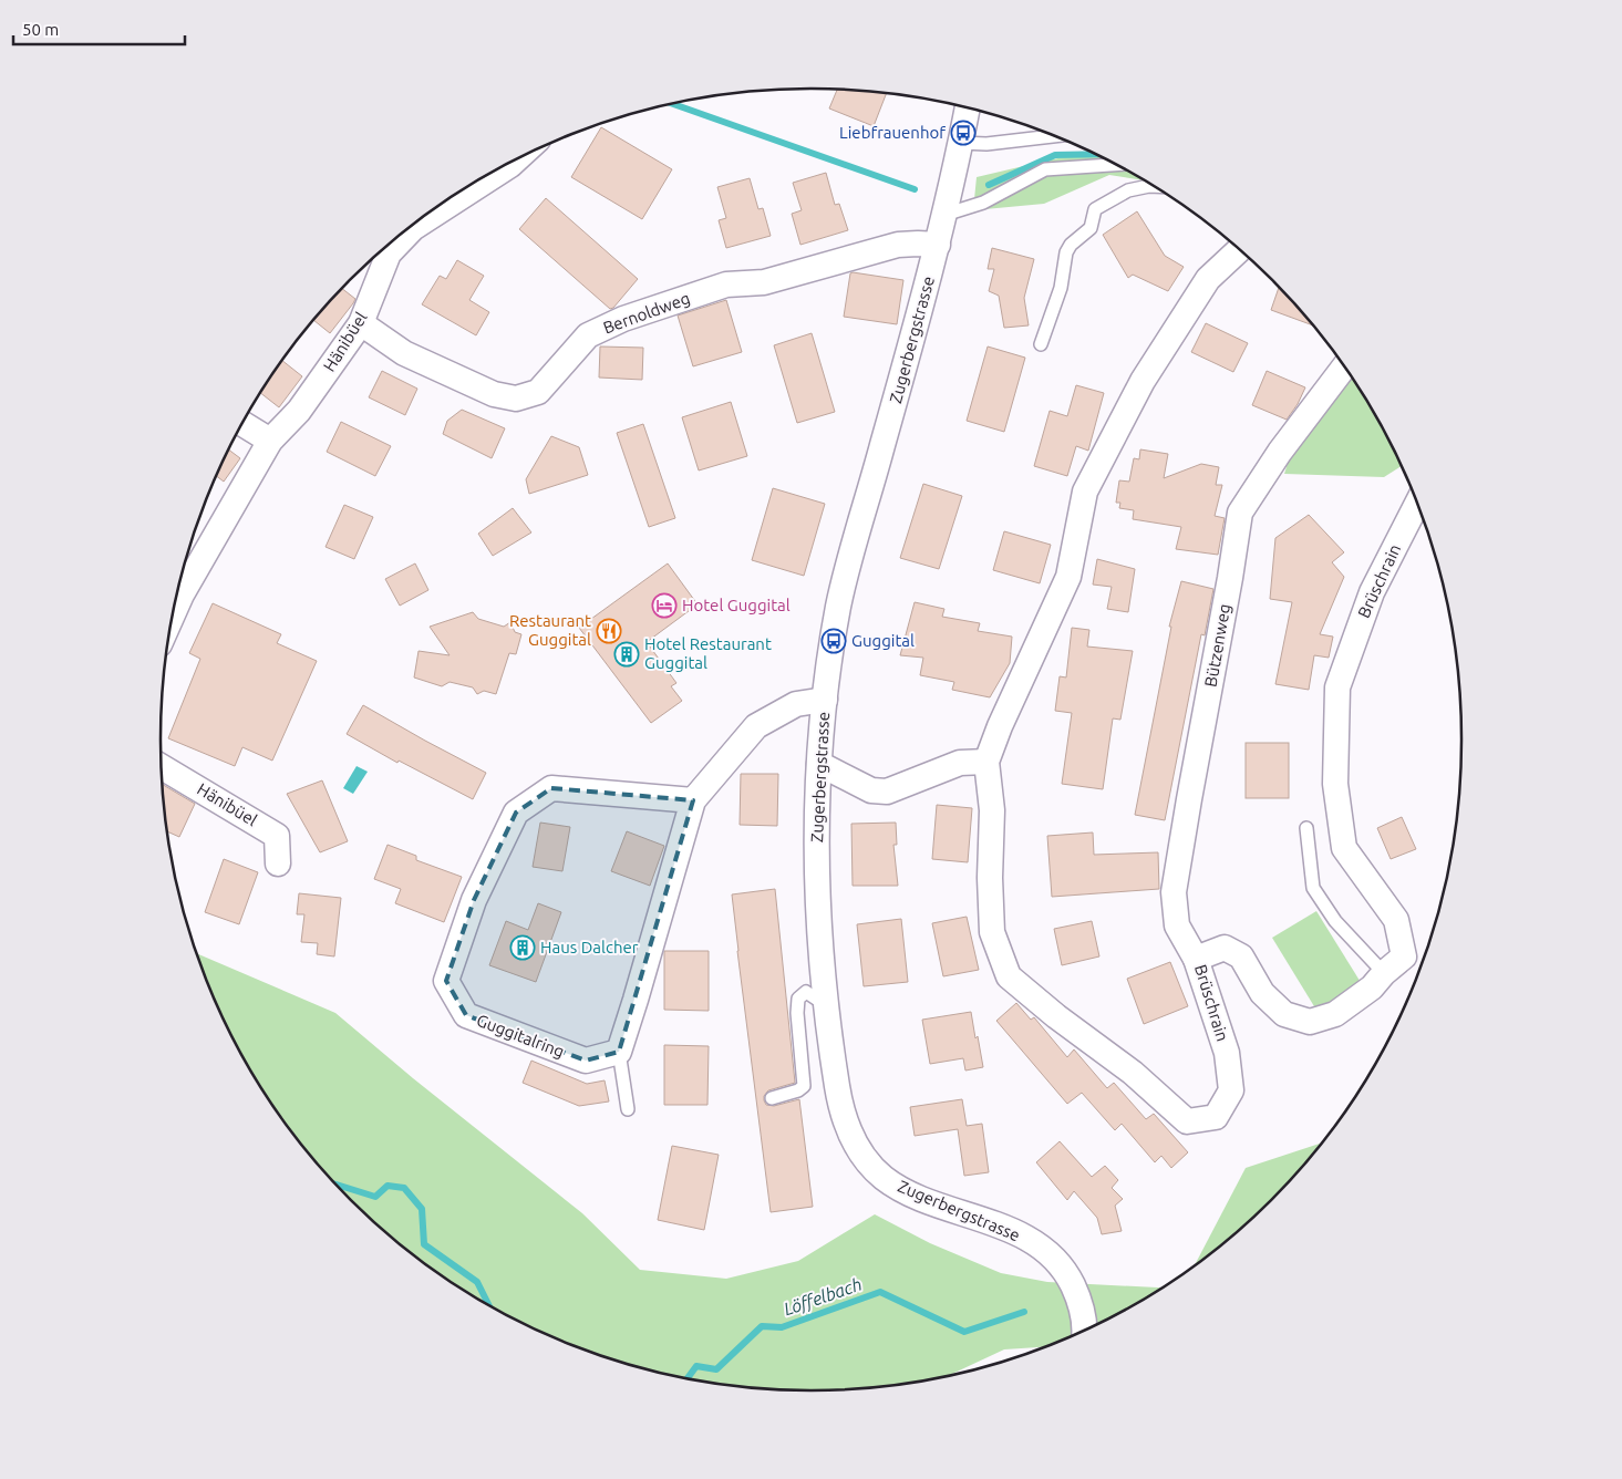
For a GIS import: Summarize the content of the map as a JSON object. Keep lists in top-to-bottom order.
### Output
{
  "streets": {
    "street": [
      "Bernoldweg",
      "Zugerbergstrasse",
      "Hänibüel",
      "Brüschrain",
      "Bützenweg",
      "Guggitalring"
    ]
  },
  "crossings": [
    ["Bernoldweg", "Zugerbergstrasse"],
    ["Bernoldweg", "Hänibüel"],
    ["Brüschrain", "Bützenweg"]
  ],
  "water": ["Löffelbach"],
  "places": {
    "bus stop": ["Liebfrauenhof", "Guggital"],
    "hotel": ["Hotel Guggital"],
    "restaurant": ["Restaurant Guggital"],
    "building": ["Hotel Restaurant Guggital", "Haus Dalcher"]
  },
  "scale_bar": "50 m"
}
